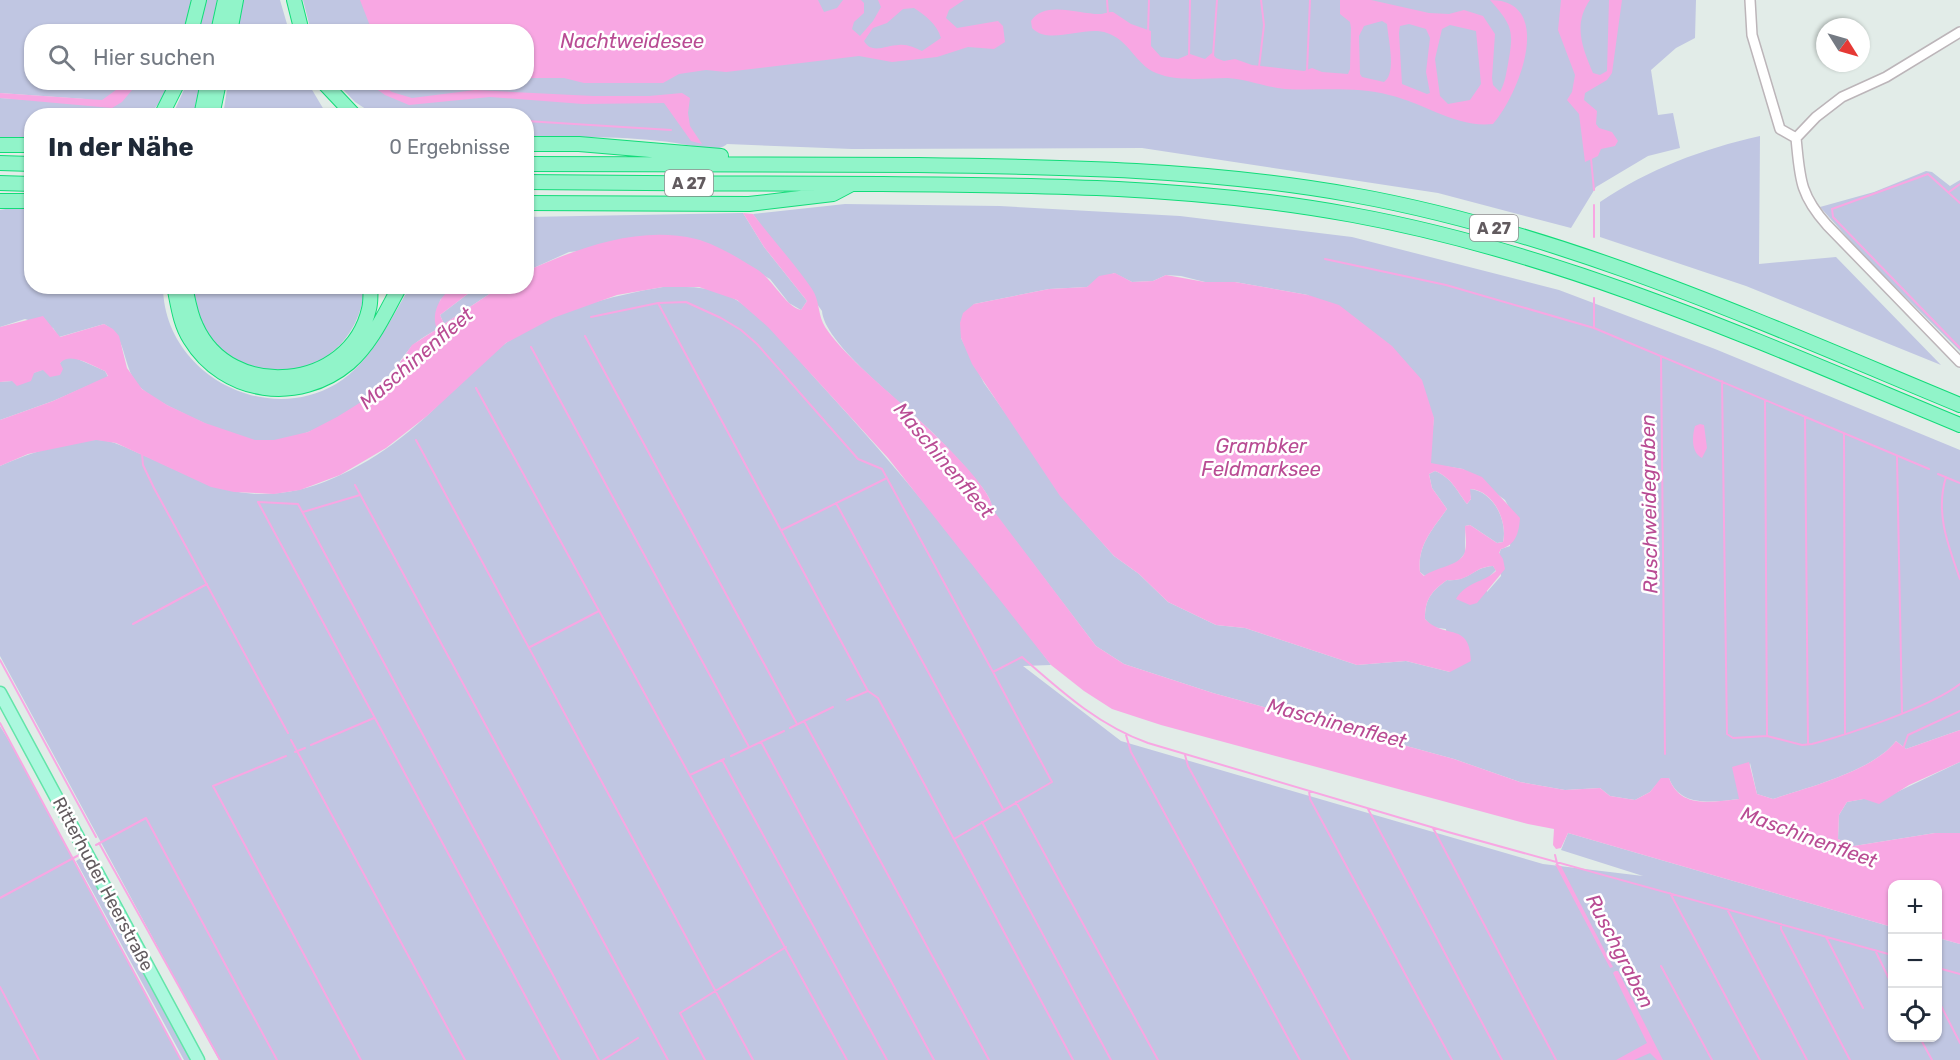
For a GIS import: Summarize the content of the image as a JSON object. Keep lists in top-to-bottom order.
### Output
{
  "streets": {
    "highway": ["A 27"],
    "main road": ["Ritterhuder Heerstraße"]
  },
  "water": [
    "Nachtweidesee",
    "Maschinenfleet",
    "Grambker Feldmarksee",
    "Ruschweidegraben",
    "Ruschgraben"
  ],
  "north": "bottom right",
  "page": {
    "search": "Hier suchen",
    "heading": ["In der Nähe", "0 Ergebnisse"],
    "map_buttons": ["+", "−"]
  }
}
